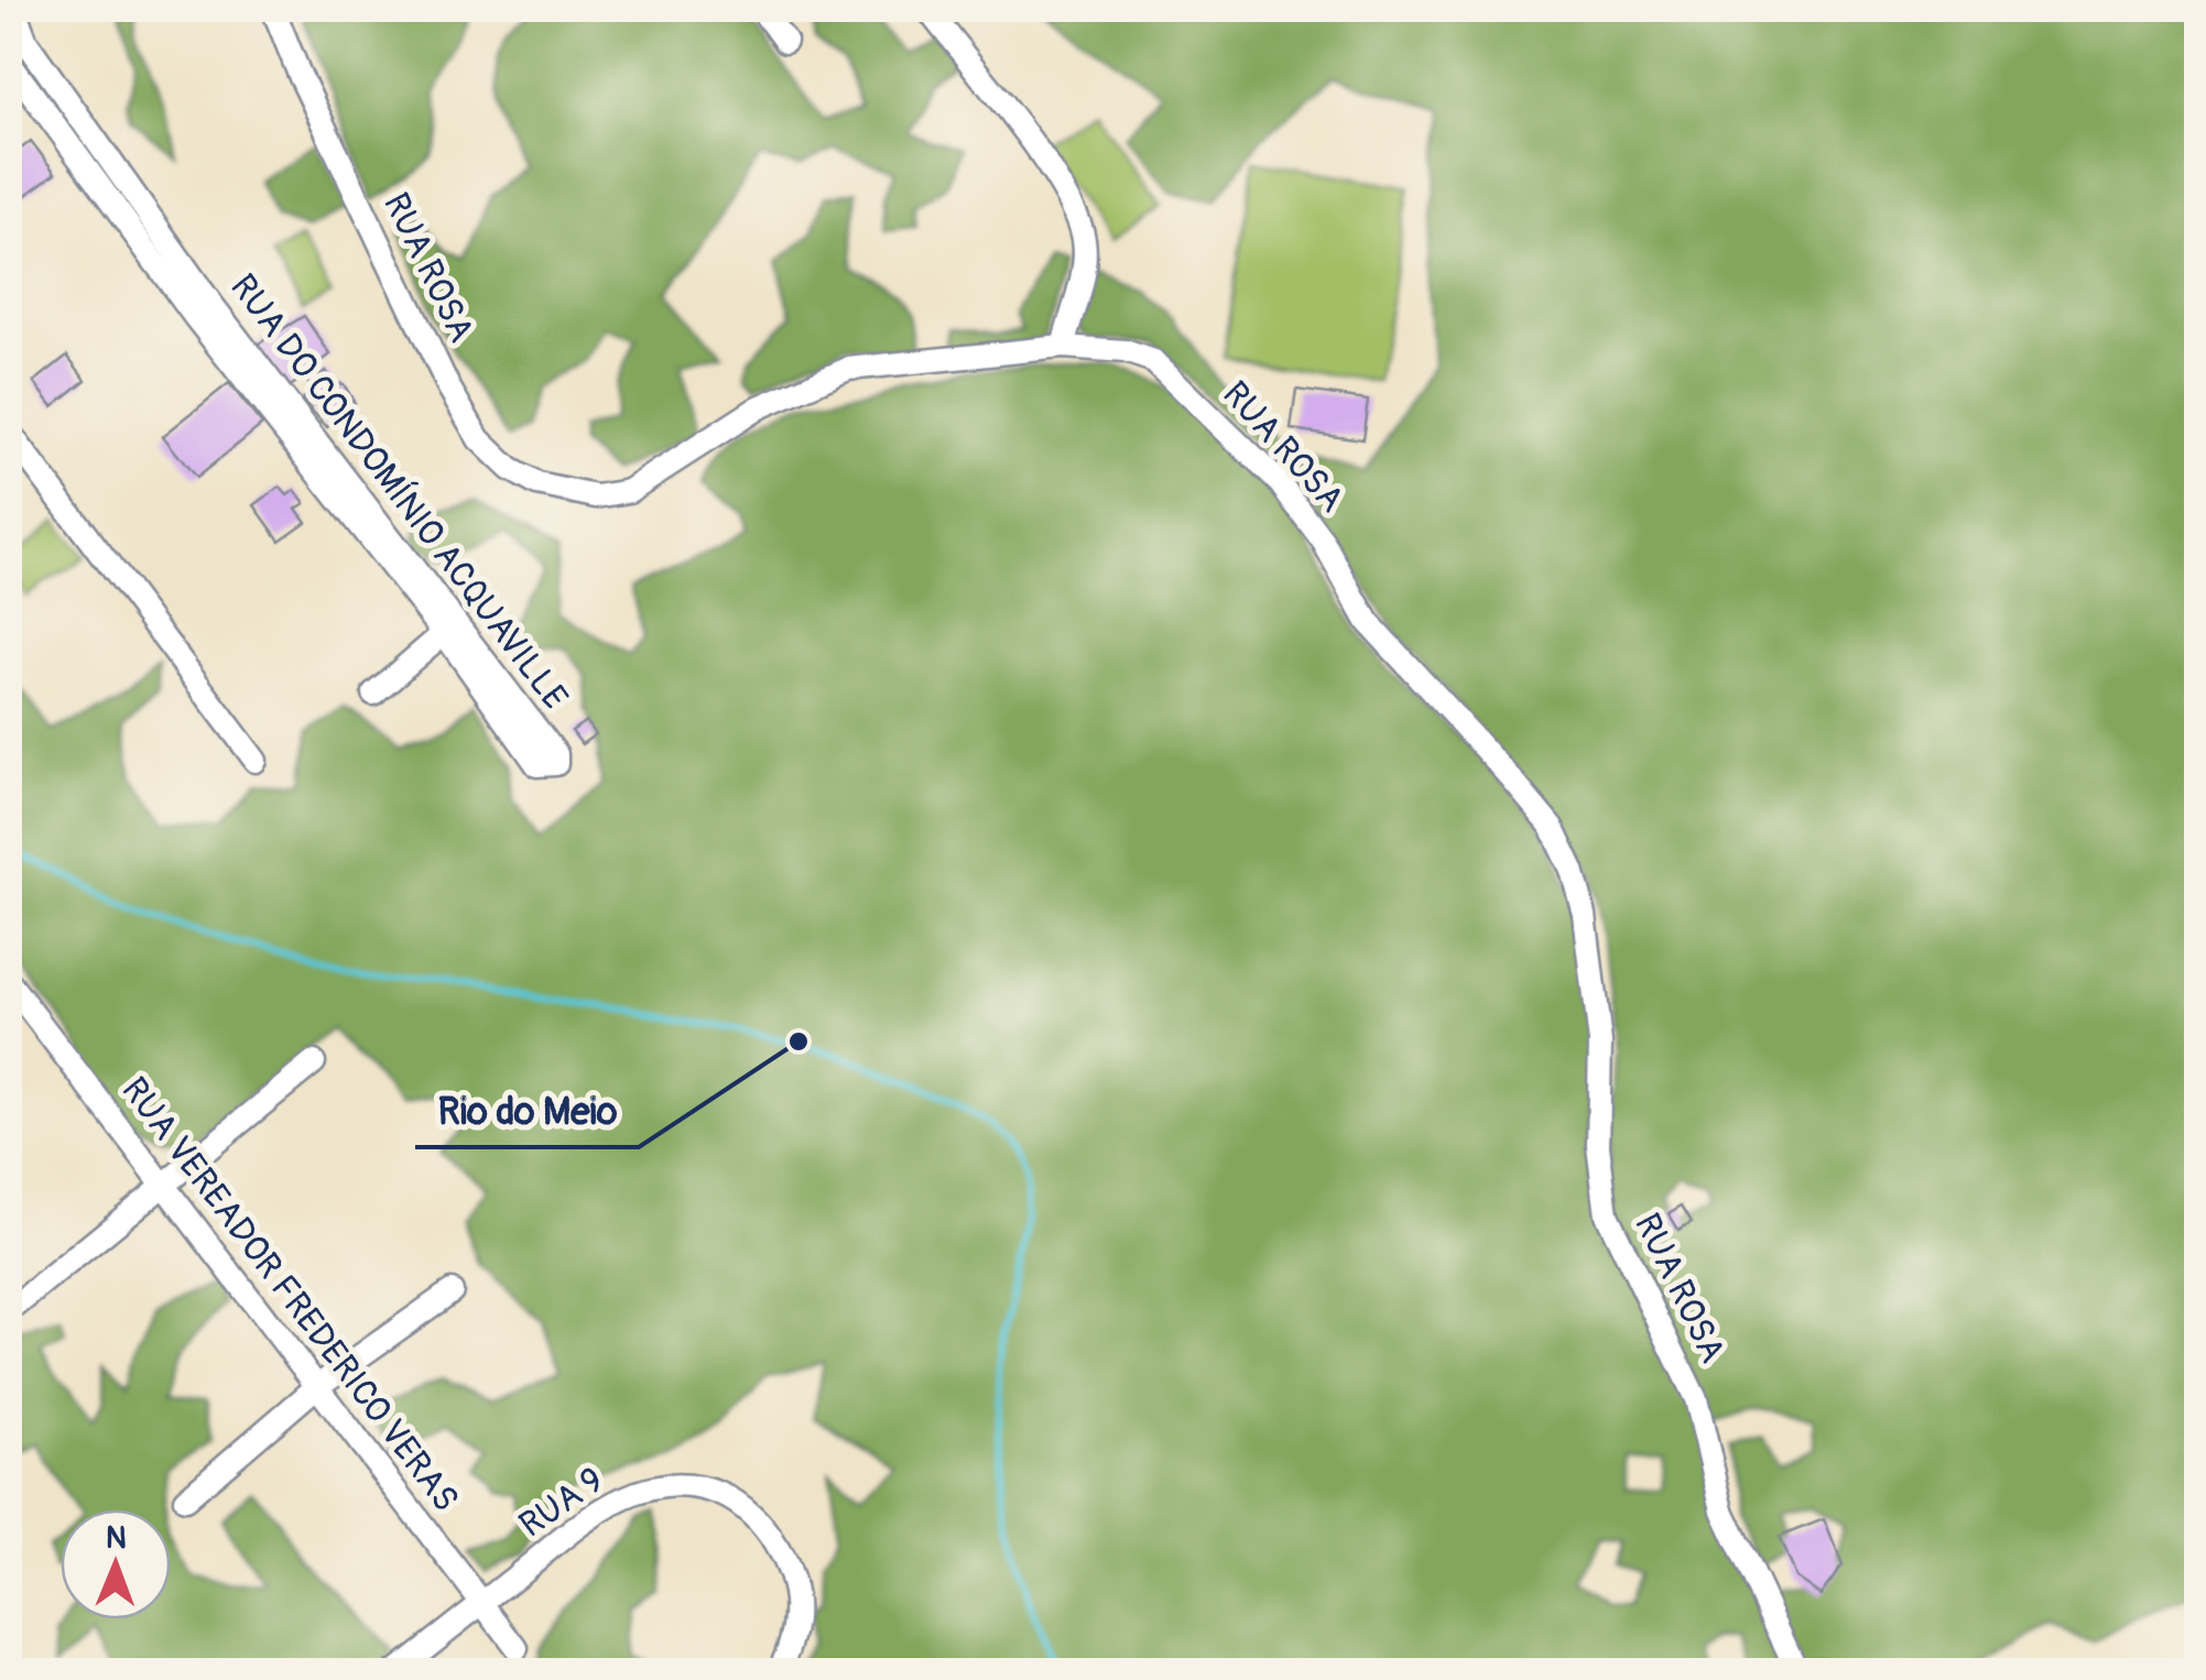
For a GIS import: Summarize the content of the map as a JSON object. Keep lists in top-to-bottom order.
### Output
{
  "streets": {
    "street": [
      "RUA ROSA",
      "RUA DO CONDOMÍNIO ACQUAVILLE",
      "RUA VEREADOR FREDERICO VERAS",
      "RUA 9"
    ]
  },
  "crossings": [
    ["RUA VEREADOR FREDERICO VERAS", "RUA 9"]
  ],
  "places": ["Rio do Meio"],
  "north": "top"
}
